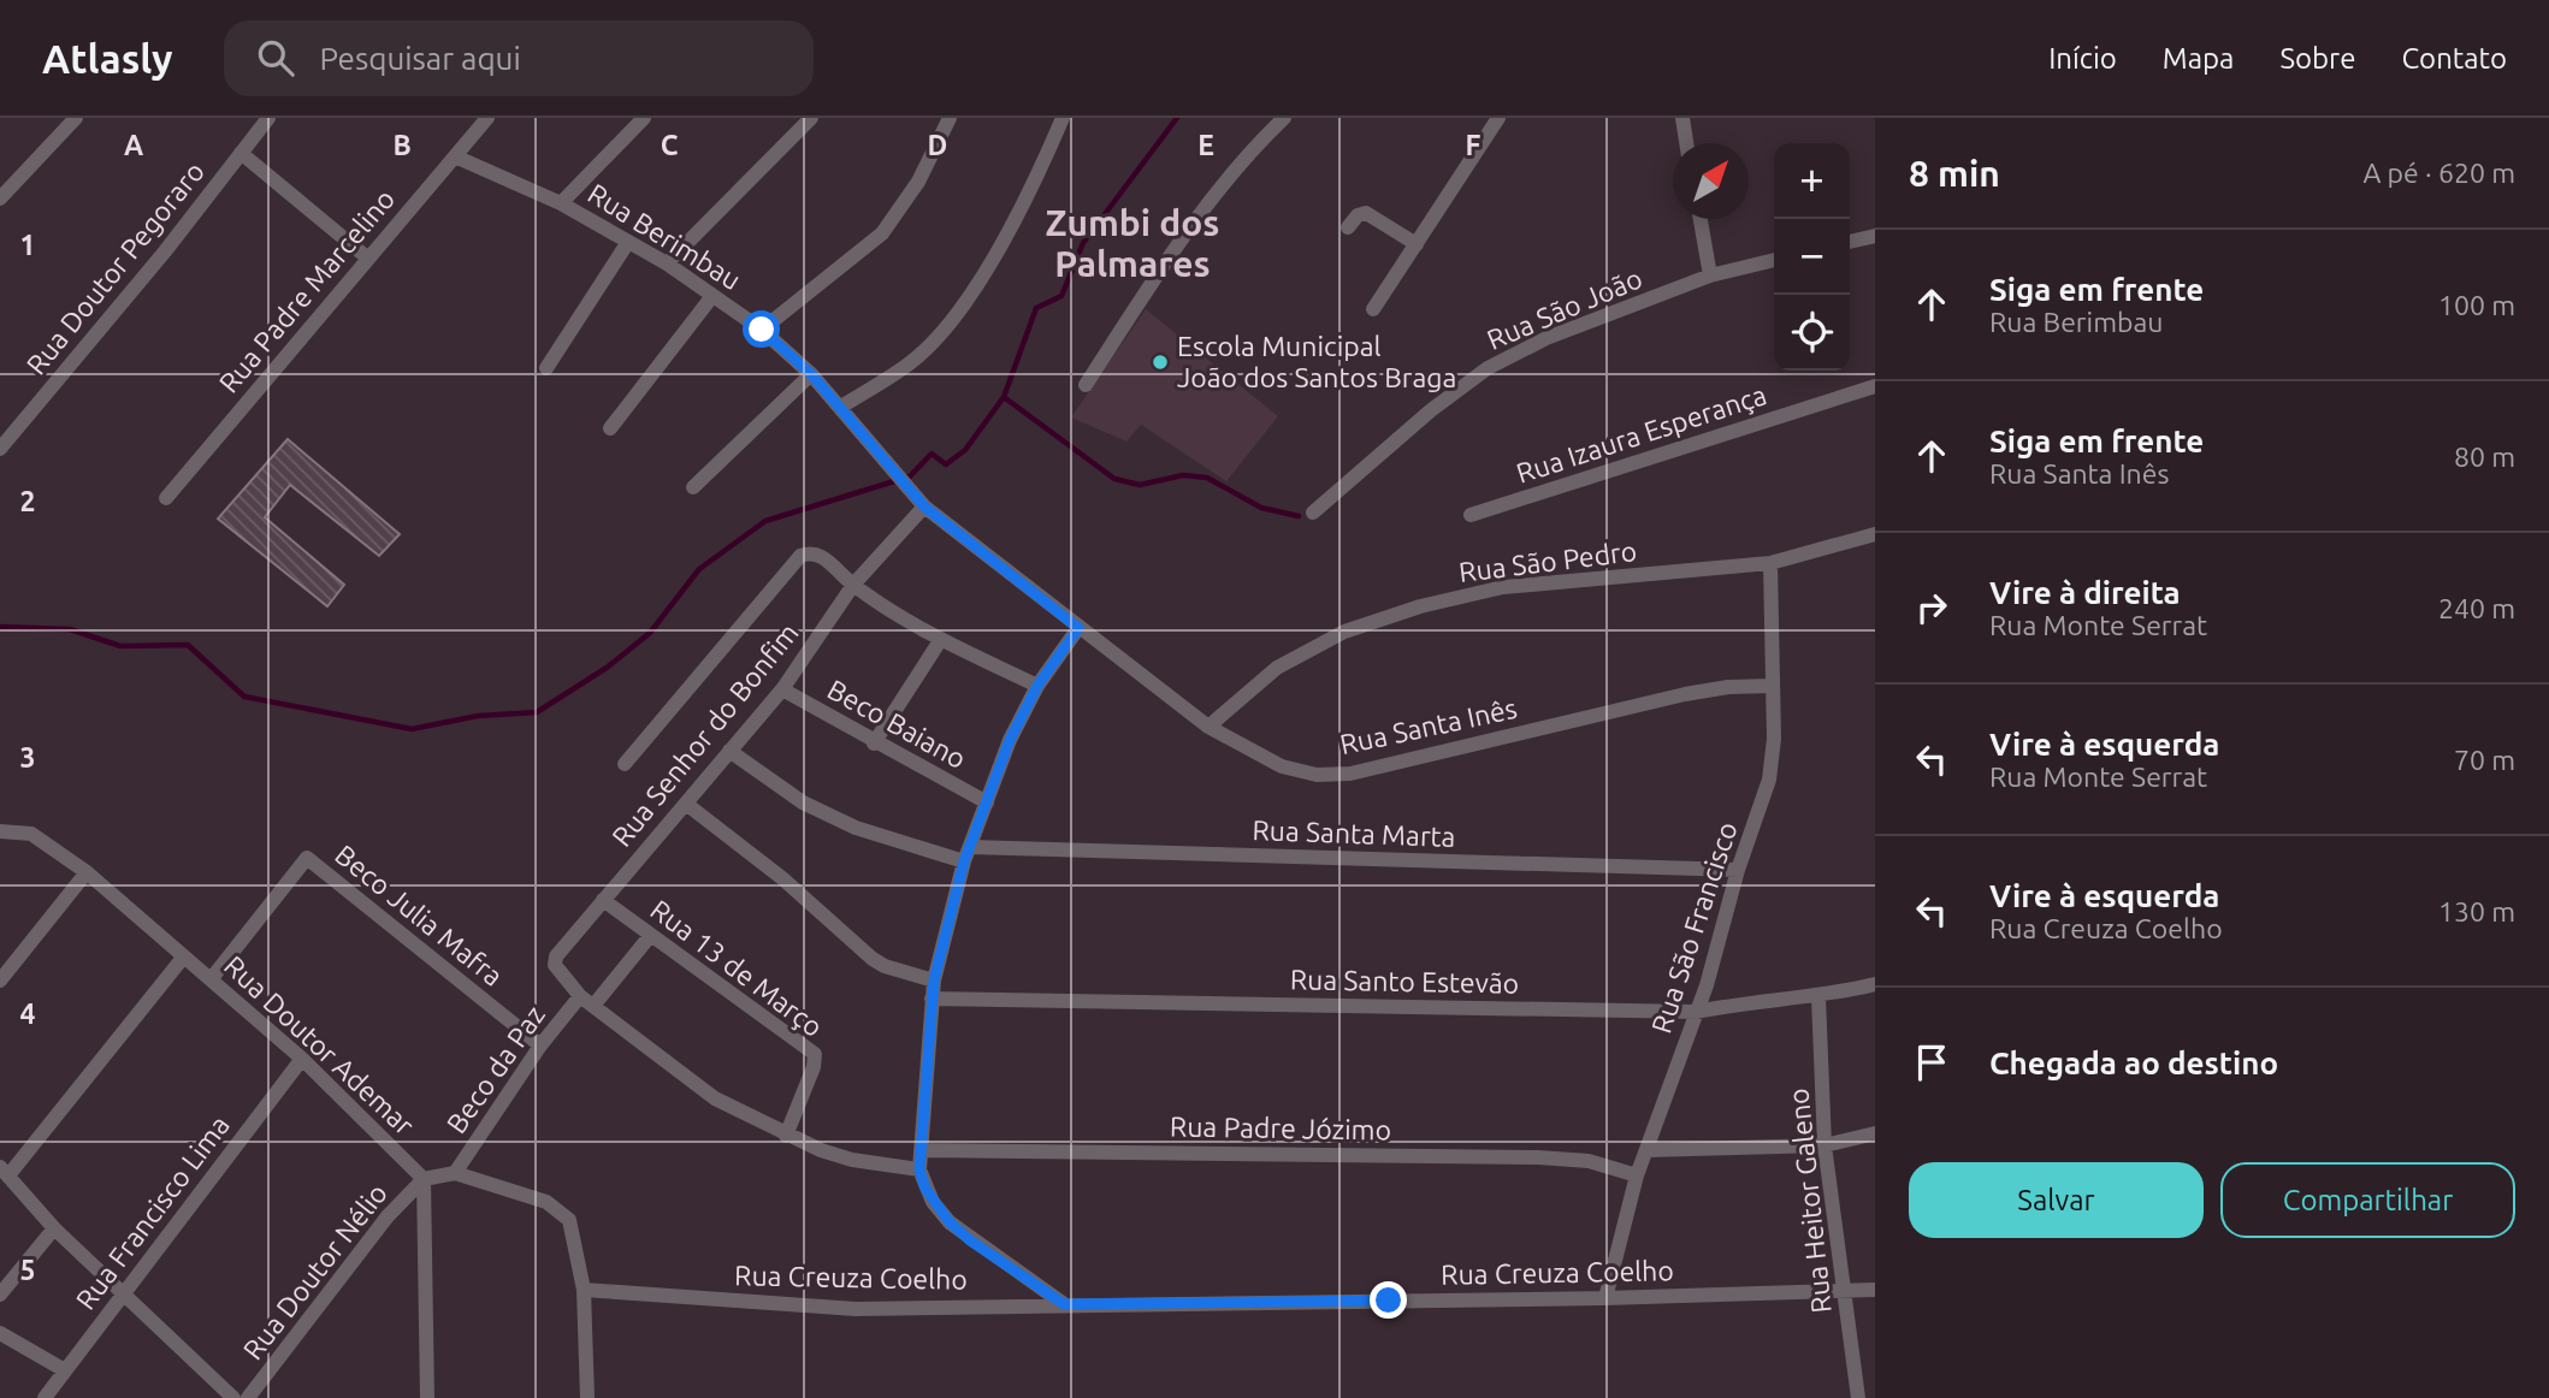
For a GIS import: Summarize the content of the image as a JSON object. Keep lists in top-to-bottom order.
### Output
{
  "streets": {
    "street": [
      "Rua Berimbau",
      "Rua Doutor Pegoraro",
      "Rua Padre Marcelino",
      "Rua São João",
      "Rua Izaura Esperança",
      "Rua São Pedro",
      "Beco Baiano",
      "Rua Santa Inês",
      "Rua Senhor do Bonfim",
      "Rua Santa Marta",
      "Beco Julia Mafra",
      "Rua São Francisco",
      "Rua 13 de Março",
      "Rua Santo Estevão",
      "Rua Doutor Ademar",
      "Beco da Paz",
      "Rua Padre Józimo",
      "Rua Heitor Galeno",
      "Rua Francisco Lima",
      "Rua Doutor Nélio",
      "Rua Creuza Coelho"
    ]
  },
  "crossings": [
    ["Rua Berimbau", "Rua Padre Marcelino"],
    ["Rua Berimbau", "Rua Santa Inês"],
    ["Rua Berimbau", "Rua Senhor do Bonfim"],
    ["Rua São Pedro", "Rua Santa Inês"],
    ["Rua São Pedro", "Rua São Francisco"],
    ["Beco Baiano", "Rua Senhor do Bonfim"],
    ["Rua Santa Inês", "Rua Senhor do Bonfim"],
    ["Rua Santa Inês", "Rua São Francisco"],
    ["Rua Senhor do Bonfim", "Rua Santa Marta"],
    ["Rua Senhor do Bonfim", "Rua 13 de Março"],
    ["Rua Senhor do Bonfim", "Beco da Paz"],
    ["Rua Santa Marta", "Rua São Francisco"],
    ["Beco Julia Mafra", "Rua Doutor Ademar"],
    ["Beco Julia Mafra", "Beco da Paz"],
    ["Rua São Francisco", "Rua Santo Estevão"],
    ["Rua São Francisco", "Rua Padre Józimo"],
    ["Rua São Francisco", "Rua Creuza Coelho"],
    ["Rua 13 de Março", "Beco da Paz"],
    ["Rua Santo Estevão", "Rua Heitor Galeno"],
    ["Rua Doutor Ademar", "Rua Francisco Lima"],
    ["Rua Doutor Ademar", "Rua Doutor Nélio"],
    ["Rua Heitor Galeno", "Rua Creuza Coelho"]
  ],
  "districts": ["Zumbi dos Palmares"],
  "places": ["Escola Municipal João dos Santos Braga"],
  "north": "top right",
  "page": {
    "header": "Atlasly",
    "search": "Pesquisar aqui",
    "nav": [
      "Início",
      "Mapa",
      "Sobre",
      "Contato"
    ],
    "heading": ["8 min", "A pé · 620 m"],
    "map_buttons": ["+", "−"],
    "list": [
      ["Siga em frente", "Rua Berimbau", "100 m"],
      ["Siga em frente", "Rua Santa Inês", "80 m"],
      ["Vire à direita", "Rua Monte Serrat", "240 m"],
      ["Vire à esquerda", "Rua Monte Serrat", "70 m"],
      ["Vire à esquerda", "Rua Creuza Coelho", "130 m"],
      "Chegada ao destino"
    ],
    "buttons": ["Salvar", "Compartilhar"]
  },
  "grid": {
    "columns": [
      "A",
      "B",
      "C",
      "D",
      "E",
      "F"
    ],
    "rows": [
      "1",
      "2",
      "3",
      "4",
      "5"
    ]
  }
}
